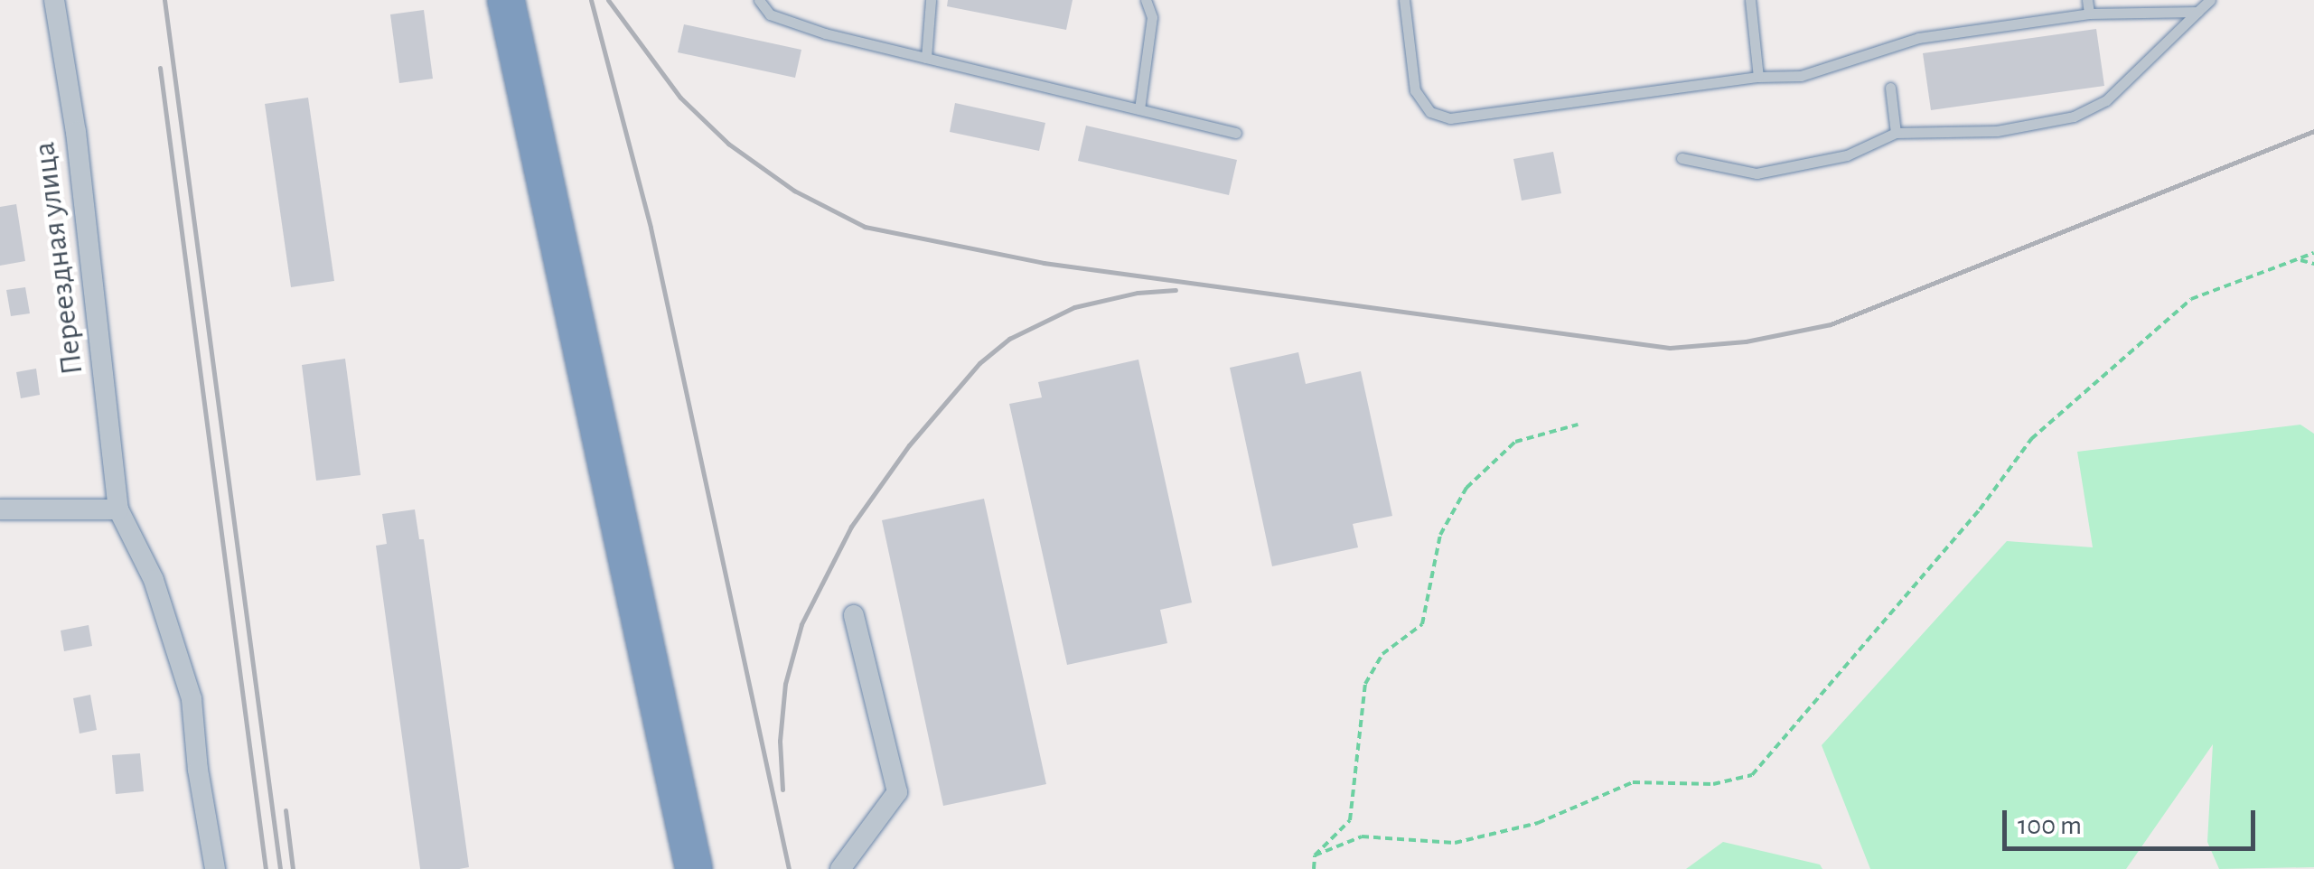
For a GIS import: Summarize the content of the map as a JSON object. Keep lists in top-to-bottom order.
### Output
{
  "streets": {
    "street": ["Переездная улица"]
  },
  "scale_bar": "100 m"
}
